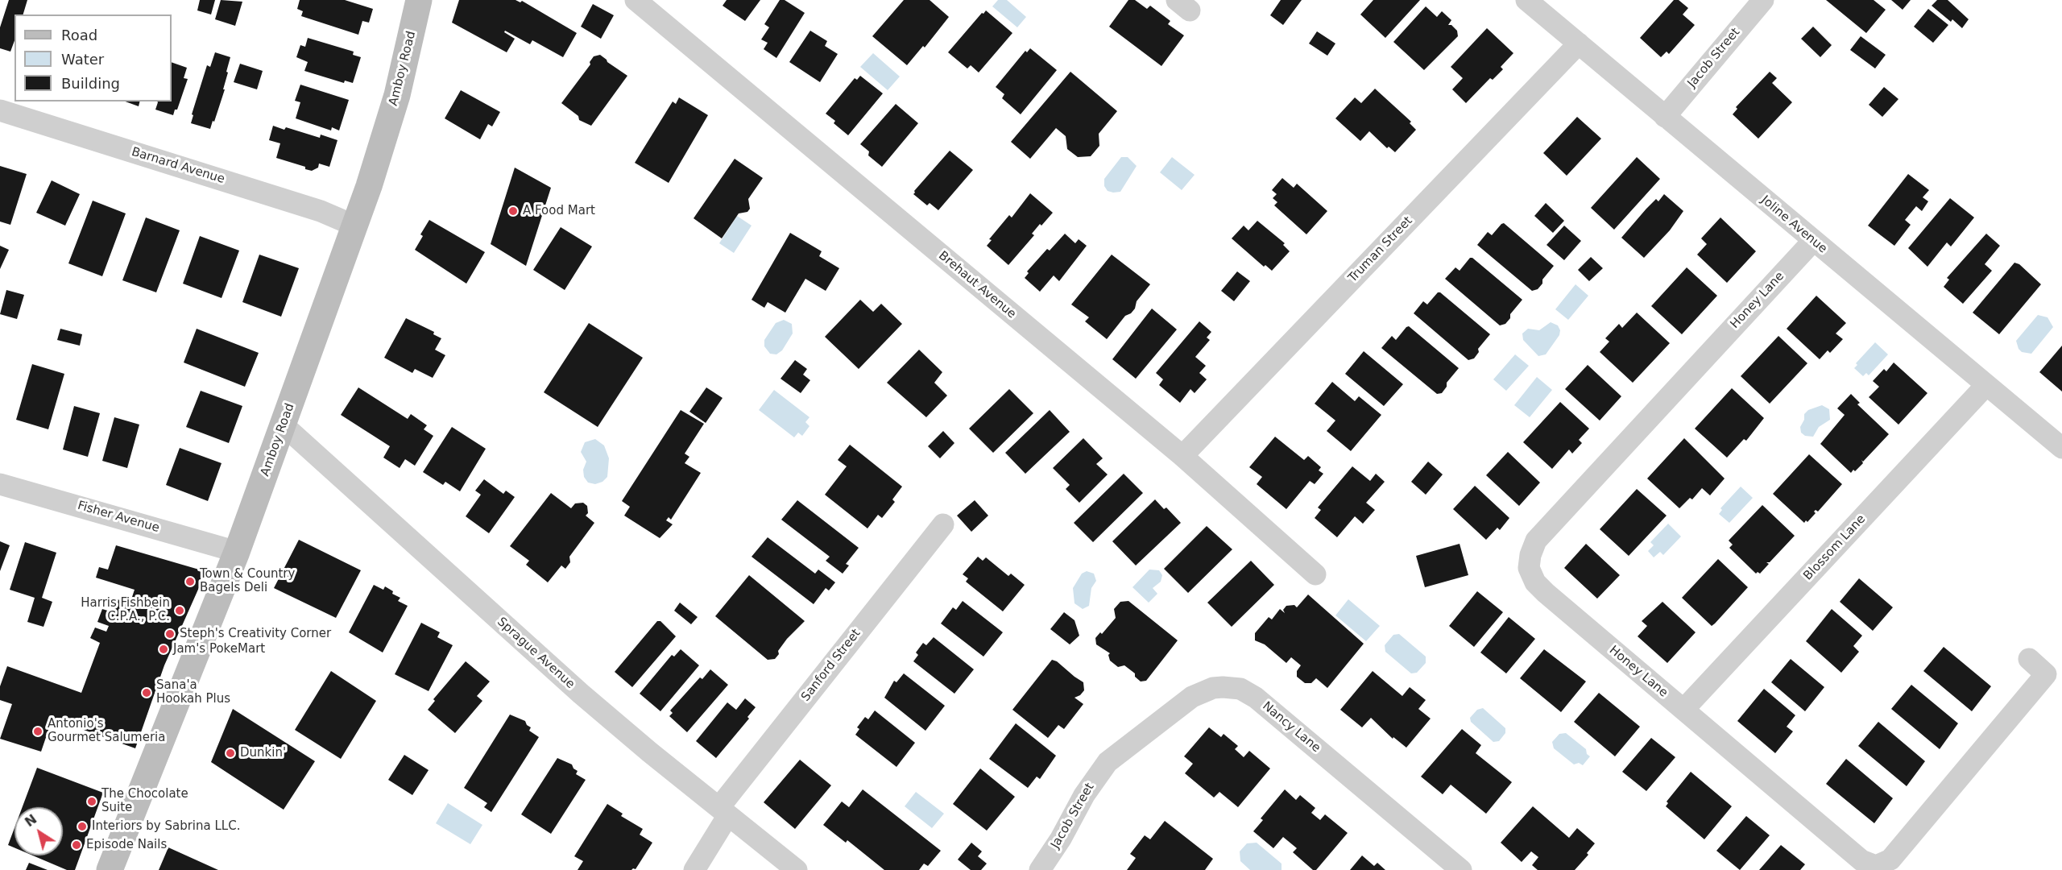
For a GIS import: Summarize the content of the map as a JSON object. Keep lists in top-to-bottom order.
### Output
{
  "streets": {
    "main road": ["Amboy Road"],
    "street": [
      "Jacob Street",
      "Barnard Avenue",
      "Joline Avenue",
      "Truman Street",
      "Brehaut Avenue",
      "Honey Lane",
      "Fisher Avenue",
      "Blossom Lane",
      "Sprague Avenue",
      "Sanford Street",
      "Nancy Lane"
    ]
  },
  "crossings": [
    ["Jacob Street", "Joline Avenue"],
    ["Jacob Street", "Nancy Lane"],
    ["Amboy Road", "Barnard Avenue"],
    ["Amboy Road", "Fisher Avenue"],
    ["Amboy Road", "Sprague Avenue"],
    ["Joline Avenue", "Truman Street"],
    ["Joline Avenue", "Honey Lane"],
    ["Joline Avenue", "Blossom Lane"],
    ["Truman Street", "Brehaut Avenue"],
    ["Honey Lane", "Blossom Lane"],
    ["Sprague Avenue", "Sanford Street"]
  ],
  "places": [
    "A Food Mart",
    "Town & Country Bagels Deli",
    "Harris Fishbein C.P.A., P.C.",
    "Steph's Creativity Corner",
    "Jam's PokeMart",
    "Sana'a Hookah Plus",
    "Antonio's Gourmet Salumeria",
    "Dunkin'",
    "The Chocolate Suite",
    "Interiors by Sabrina LLC.",
    "Episode Nails"
  ],
  "legend": ["Road", "Water", "Building"],
  "north": "top left"
}
